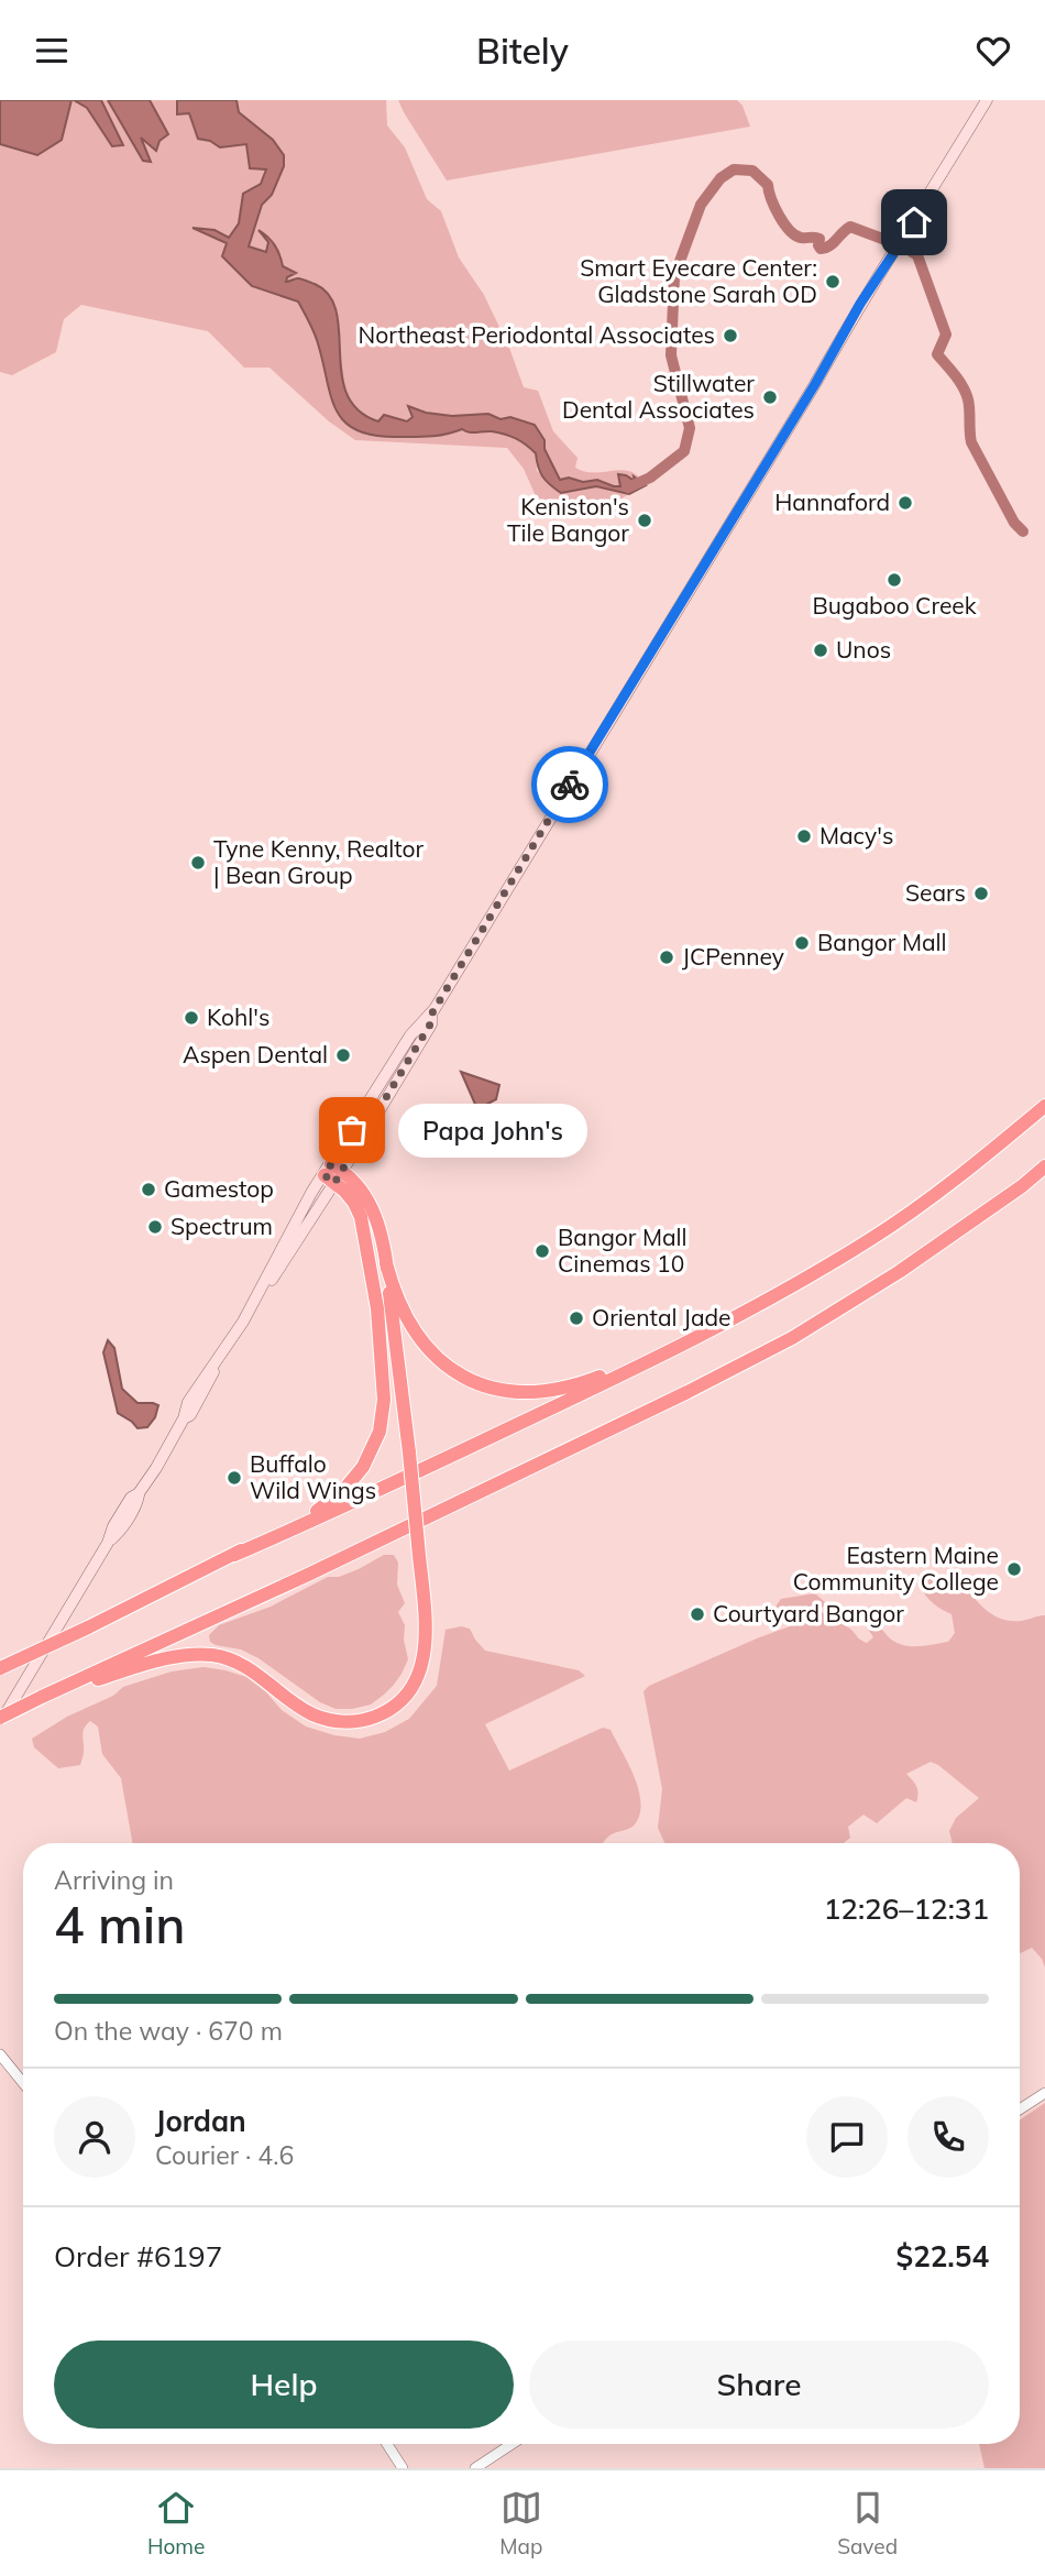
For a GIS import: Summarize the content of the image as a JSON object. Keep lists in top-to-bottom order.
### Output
{
  "places": [
    "Smart Eyecare Center: Gladstone Sarah OD",
    "Northeast Periodontal Associates",
    "Stillwater Dental Associates",
    "Hannaford",
    "Keniston's Tile Bangor",
    "Bugaboo Creek",
    "Unos",
    "Macy's",
    "Tyne Kenny, Realtor | Bean Group",
    "Sears",
    "Bangor Mall",
    "JCPenney",
    "Kohl's",
    "Aspen Dental",
    "Papa John's",
    "Gamestop",
    "Spectrum",
    "Bangor Mall Cinemas 10",
    "Oriental Jade",
    "Buffalo Wild Wings",
    "Eastern Maine Community College",
    "Courtyard Bangor"
  ],
  "page": {
    "header": "Bitely",
    "bubble": "Papa John's",
    "heading": ["4 min", "Arriving in", "12:26–12:31"],
    "panel": [
      "Jordan",
      "Courier · 4.6",
      "Order #6197",
      "$22.54"
    ],
    "bar": "On the way · 670 m",
    "buttons": ["Help", "Share"],
    "tabs": ["Home", "Map", "Saved"]
  }
}
